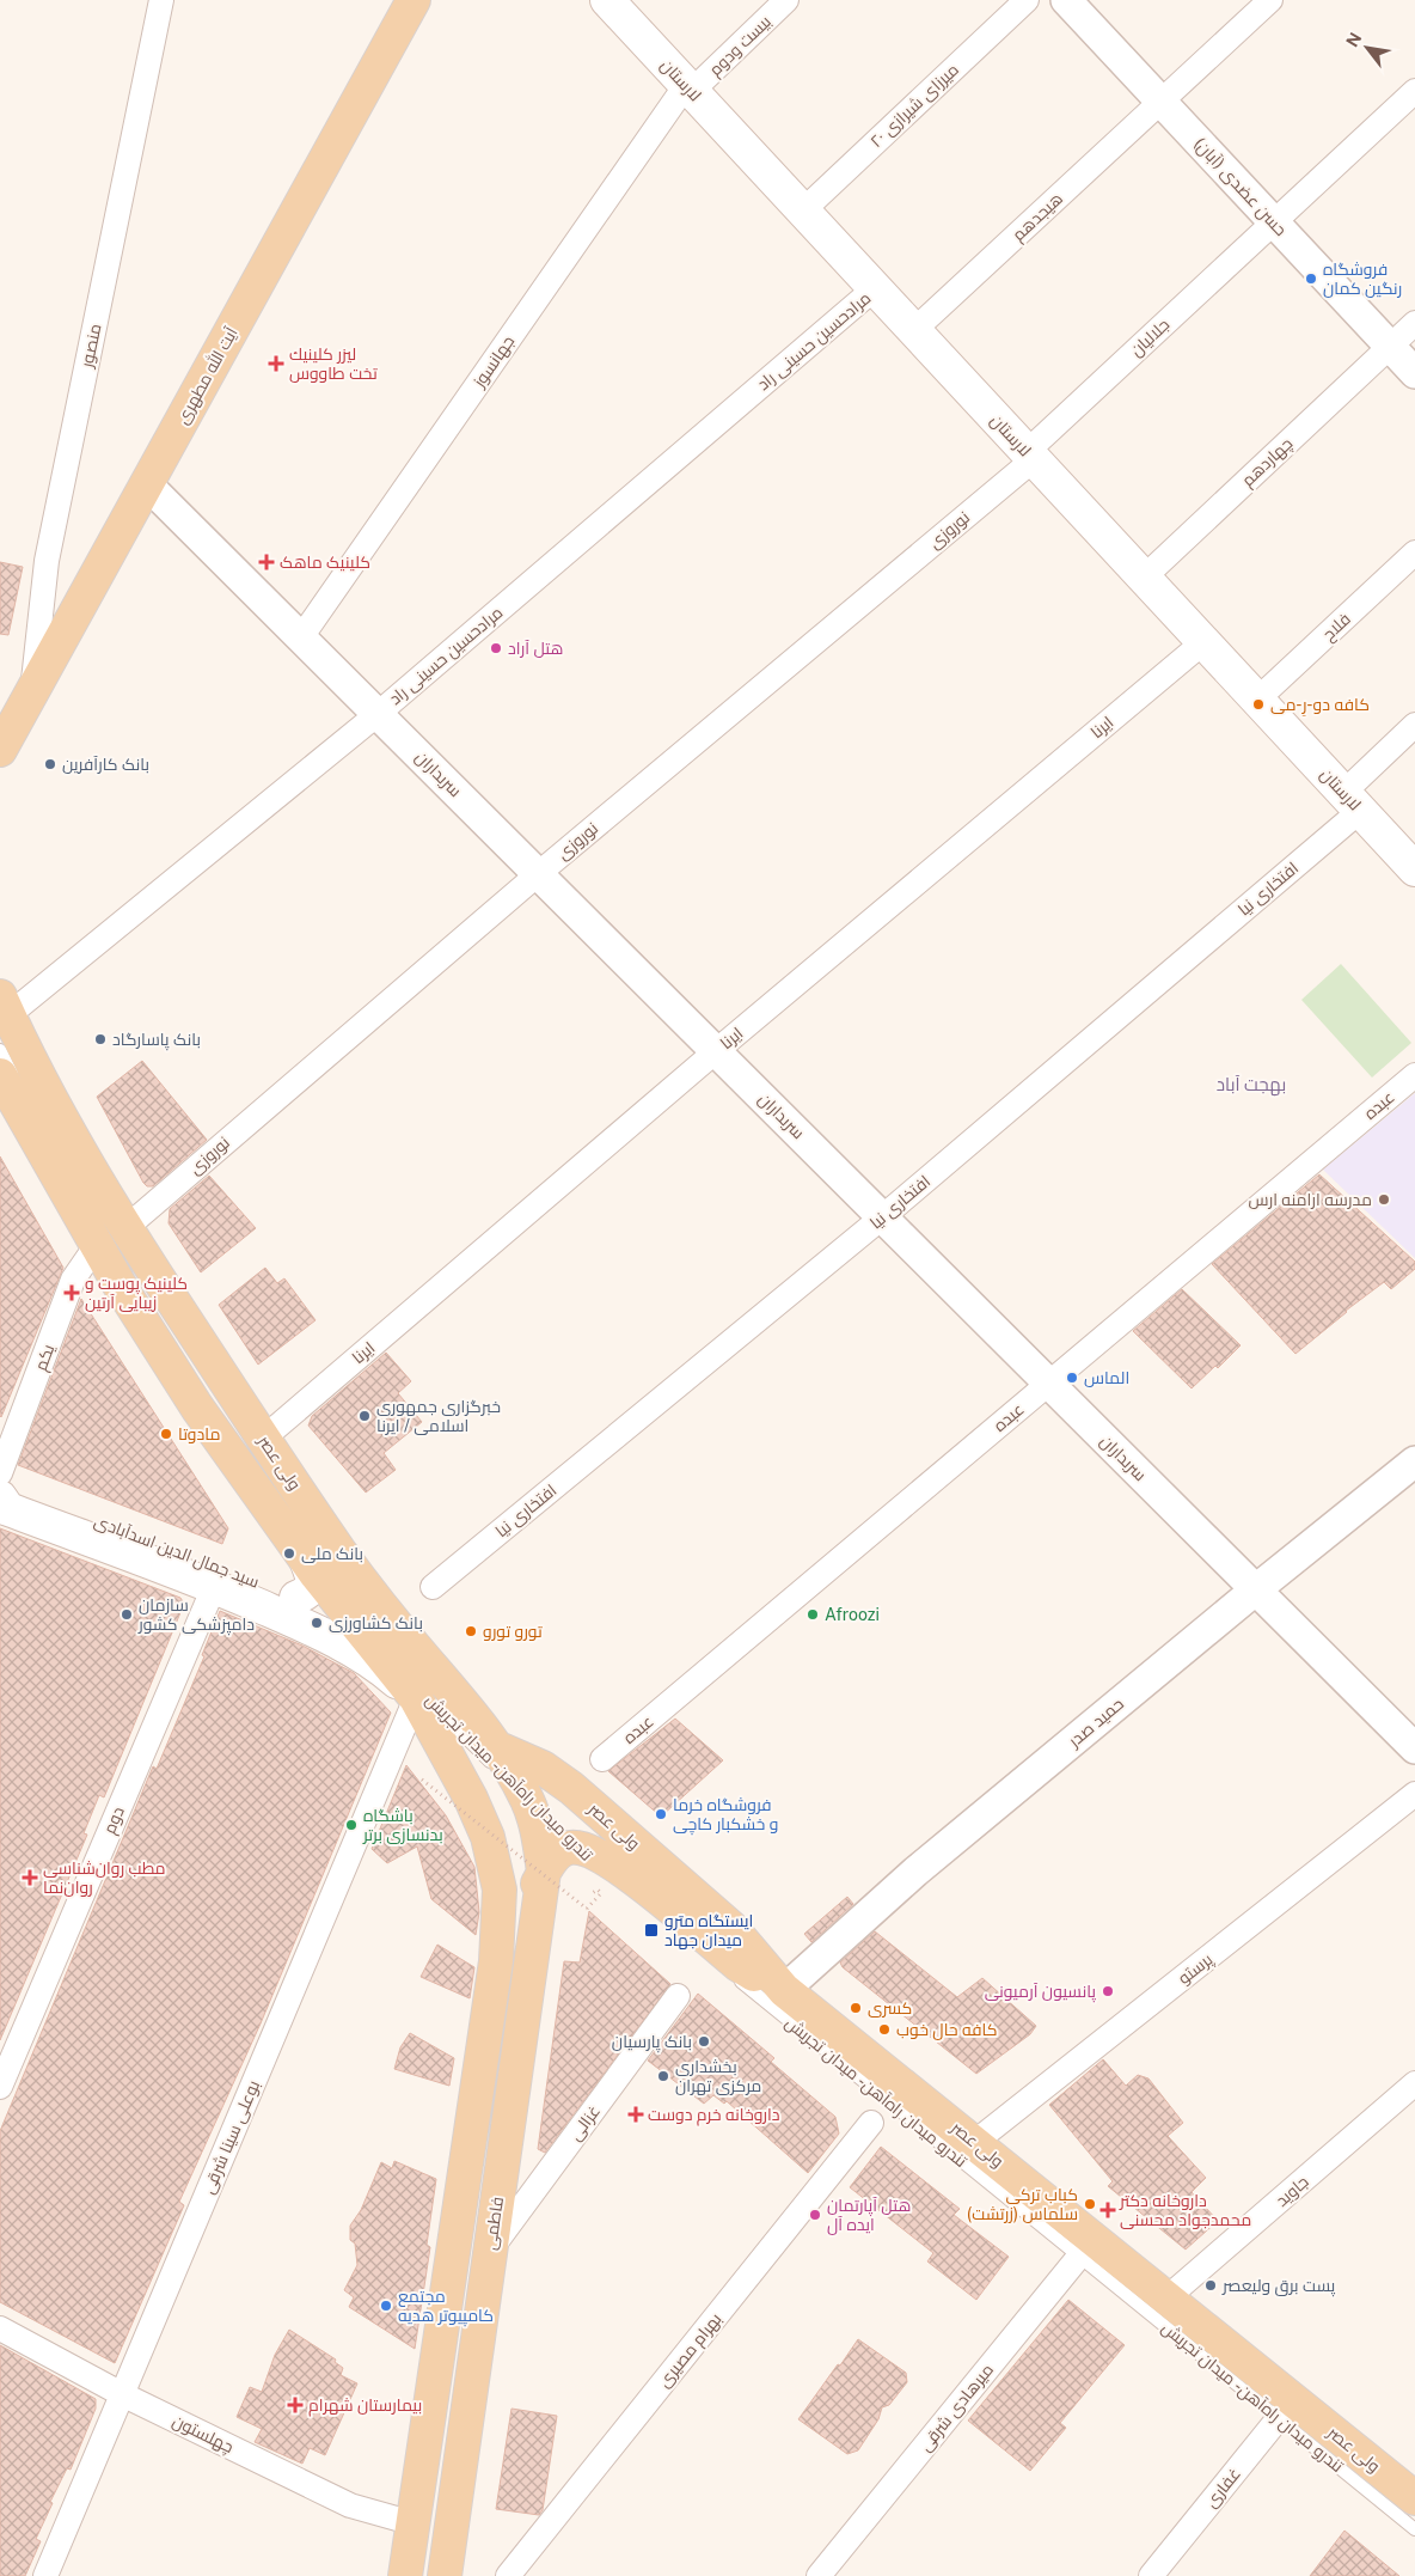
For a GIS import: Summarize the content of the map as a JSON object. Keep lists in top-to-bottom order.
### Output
{
  "streets": {
    "main road": [
      "لارستان",
      "آیت الله مطهری",
      "ولی عصر",
      "سید جمال الدین اسدآبادی",
      "فاطمی"
    ],
    "street": [
      "بیست ودوم",
      "میرزای شیرازی ۲۰",
      "حسن عضدی (آبان)",
      "هیجدهم",
      "جلالیان",
      "مرادحسین حسینی راد",
      "منصور",
      "جهانسوز",
      "چهاردهم",
      "نوروزی",
      "فلاح",
      "ايرنا",
      "سربداران",
      "افتخاری نیا",
      "عبده",
      "یکم",
      "حمید صدر",
      "دوم",
      "پرستو",
      "غزالی",
      "بوعلی سینا شرقی",
      "جاوید",
      "بهرام مصیری",
      "میرهادی شرقی",
      "چهلستون",
      "غفاری"
    ],
    "lane": ["تندرو میدان راه‌آهن - میدان تجریش"]
  },
  "crossings": [
    ["بیست ودوم", "لارستان"],
    ["بیست ودوم", "جهانسوز"],
    ["لارستان", "میرزای شیرازی ۲۰"],
    ["لارستان", "هیجدهم"],
    ["لارستان", "جلالیان"],
    ["لارستان", "مرادحسین حسینی راد"],
    ["لارستان", "جهانسوز"],
    ["لارستان", "چهاردهم"],
    ["لارستان", "نوروزی"],
    ["لارستان", "فلاح"],
    ["لارستان", "ايرنا"],
    ["لارستان", "افتخاری نیا"],
    ["حسن عضدی (آبان)", "هیجدهم"],
    ["حسن عضدی (آبان)", "جلالیان"],
    ["حسن عضدی (آبان)", "چهاردهم"],
    ["جلالیان", "نوروزی"],
    ["مرادحسین حسینی راد", "سربداران"],
    ["مرادحسین حسینی راد", "ولی عصر"],
    ["منصور", "آیت الله مطهری"],
    ["جهانسوز", "سربداران"],
    ["آیت الله مطهری", "سربداران"],
    ["نوروزی", "سربداران"],
    ["نوروزی", "ولی عصر"],
    ["ايرنا", "سربداران"],
    ["ايرنا", "ولی عصر"],
    ["سربداران", "افتخاری نیا"],
    ["سربداران", "عبده"],
    ["سربداران", "حمید صدر"],
    ["یکم", "ولی عصر"],
    ["ولی عصر", "سید جمال الدین اسدآبادی"],
    ["ولی عصر", "حمید صدر"],
    ["ولی عصر", "تندرو میدان راه‌آهن - میدان تجریش"],
    ["ولی عصر", "پرستو"],
    ["ولی عصر", "بوعلی سینا شرقی"],
    ["ولی عصر", "جاوید"],
    ["ولی عصر", "میرهادی شرقی"],
    ["ولی عصر", "غفاری"],
    ["سید جمال الدین اسدآبادی", "تندرو میدان راه‌آهن - میدان تجریش"],
    ["تندرو میدان راه‌آهن - میدان تجریش", "میرهادی شرقی"],
    ["تندرو میدان راه‌آهن - میدان تجریش", "غفاری"],
    ["غزالی", "فاطمی"],
    ["بوعلی سینا شرقی", "چهلستون"]
  ],
  "districts": ["بهجت آباد"],
  "places": {
    "other": [
      "فروشگاه رنگین کمان",
      "هتل آراد",
      "کافه دو-رِ-می",
      "بانک کارآفرین",
      "بانک پاسارگاد",
      "مدرسه ارامنه ارس",
      "الماس",
      "خبرگزاری جمهوری اسلامی / ایرنا",
      "مادوتا",
      "بانک ملی",
      "سازمان دامپزشکی کشور",
      "Afroozi",
      "بانک کشاورزی",
      "تورو تورو",
      "فروشگاه خرما و خشکبار کاچی",
      "باشگاه بدنسازی برتر",
      "پانسیون آرمیونی",
      "كسرى",
      "کافه حال خوب",
      "بانک پارسیان",
      "بخشداری مرکزی تهران",
      "کباب ترکی سلماس (زرتشت)",
      "هتل آپارتمان ایده آل",
      "پست برق ولیعصر",
      "مجتمع کامپیوتر هدیه"
    ],
    "health": [
      "ليزر كلينيك تخت طاووس",
      "کلینیک ماهک",
      "کلینیک پوست و زیبایی آرتین",
      "مطب روان‌شناسی روان‌نما",
      "داروخانه خرم دوست",
      "داروخانه دکتر محمدجواد محسنی",
      "بيمارستان شهرام"
    ],
    "transit": ["ایستگاه مترو میدان جهاد"]
  },
  "north": "top left"
}
